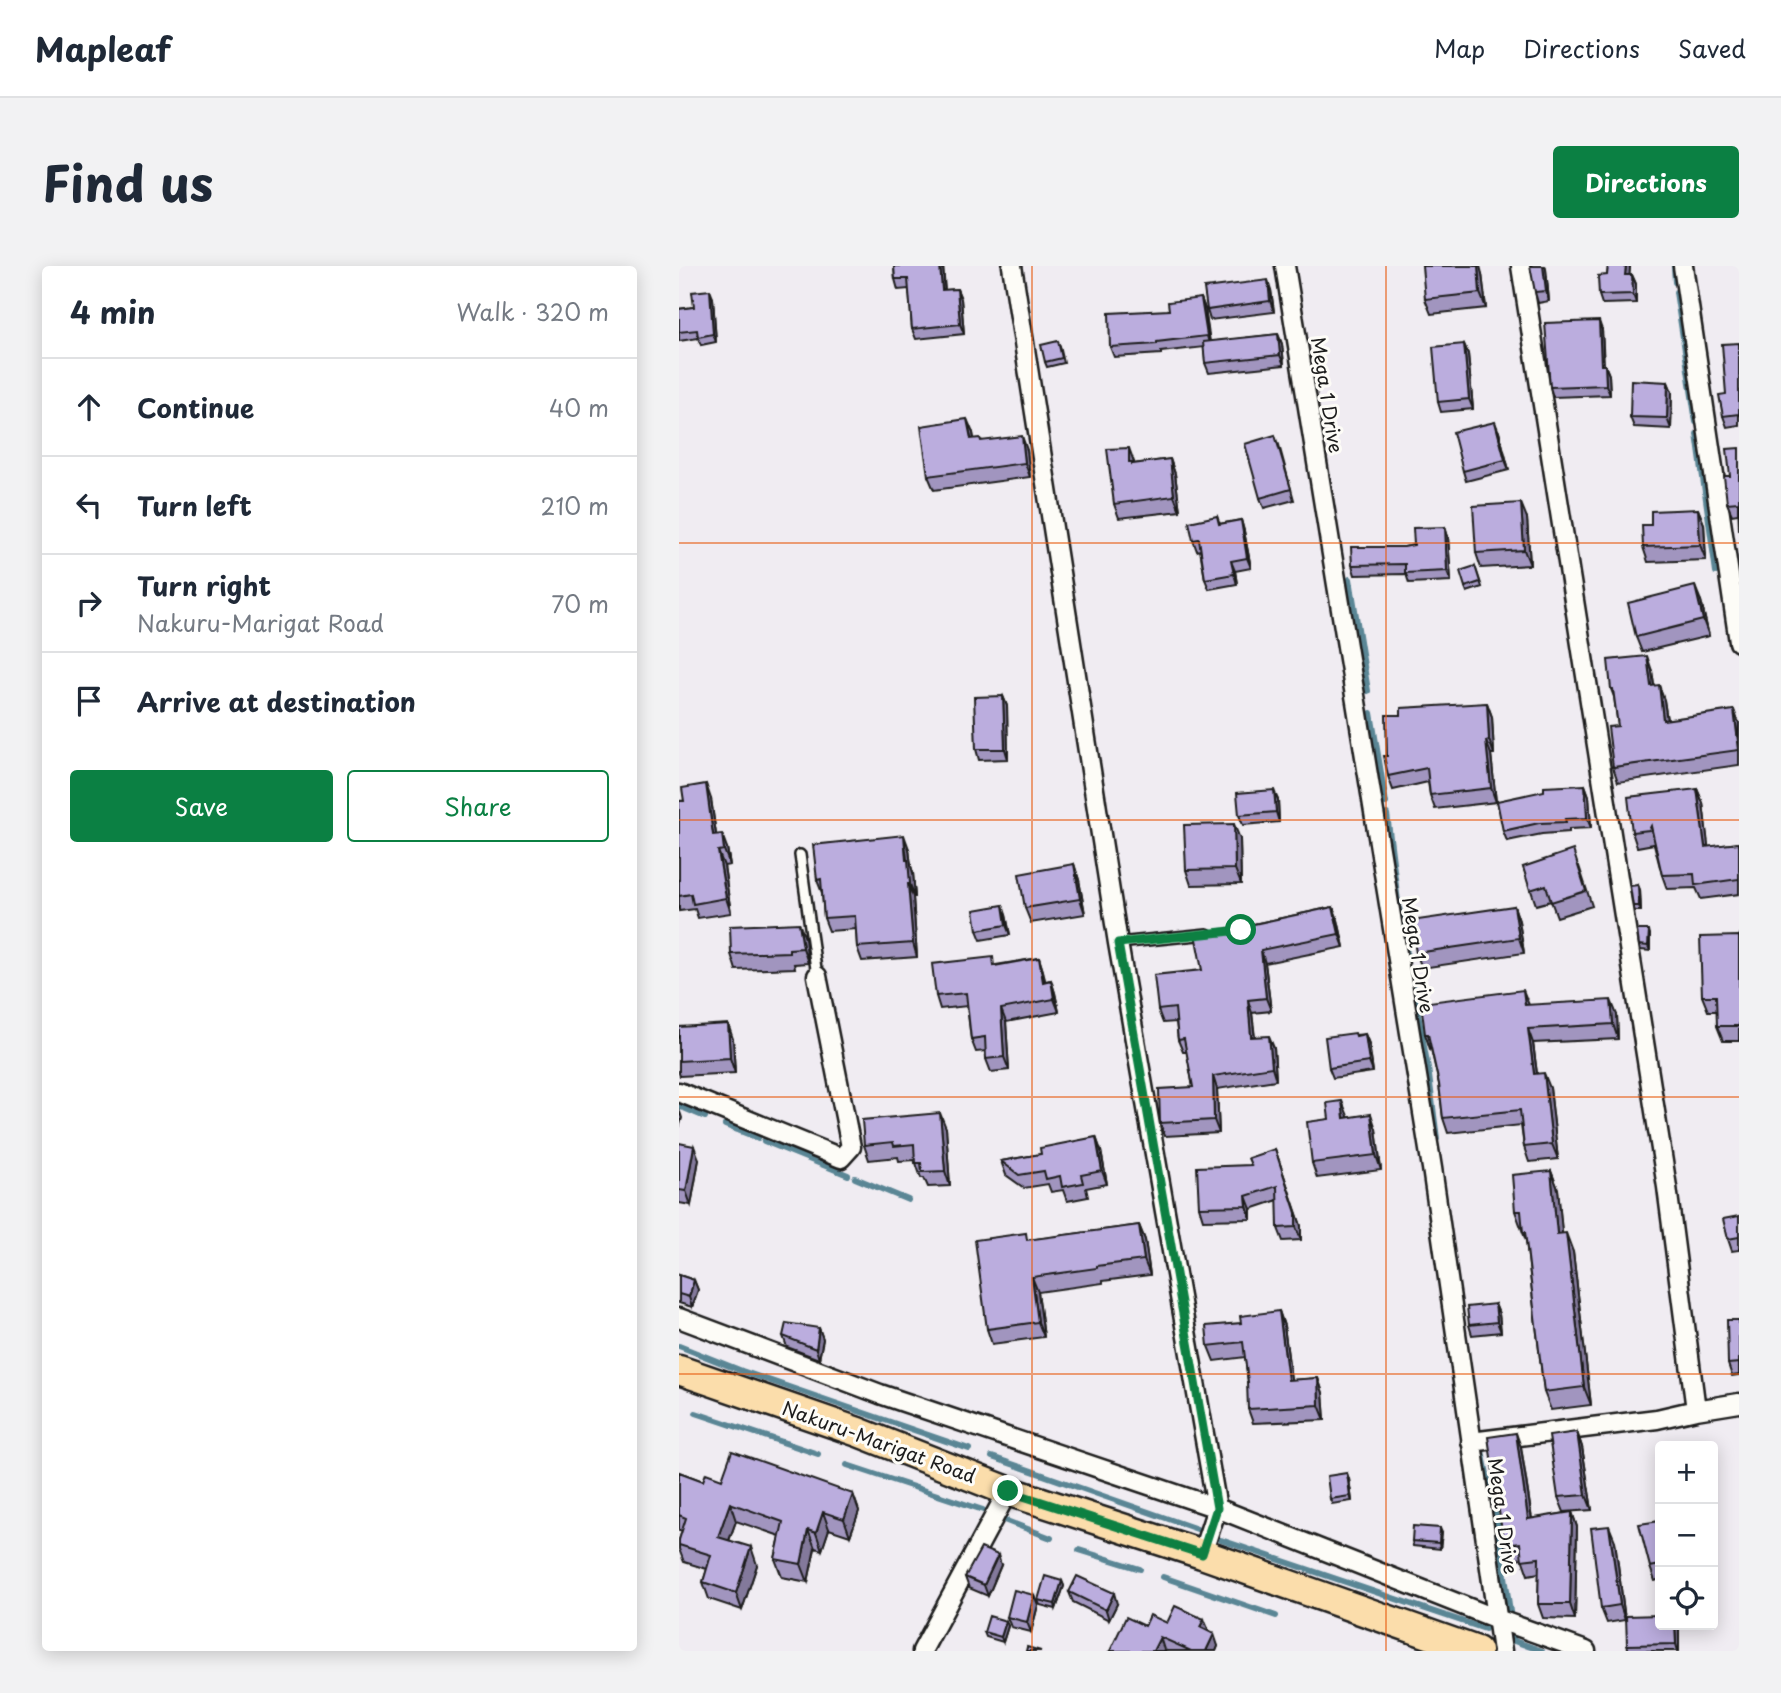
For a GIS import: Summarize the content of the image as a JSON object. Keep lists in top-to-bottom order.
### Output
{
  "streets": {
    "main road": ["Nakuru-Marigat Road"],
    "street": ["Mega 1 Drive"]
  },
  "page": {
    "header": "Mapleaf",
    "nav": ["Map", "Directions", "Saved"],
    "title": "Find us",
    "buttons": [
      "Directions",
      ["Save", "Share"]
    ],
    "heading": ["4 min", "Walk · 320 m"],
    "list": [
      ["Continue", "40 m"],
      ["Turn left", "210 m"],
      ["Turn right", "Nakuru-Marigat Road", "70 m"],
      "Arrive at destination"
    ],
    "map_buttons": ["+", "−"]
  }
}
